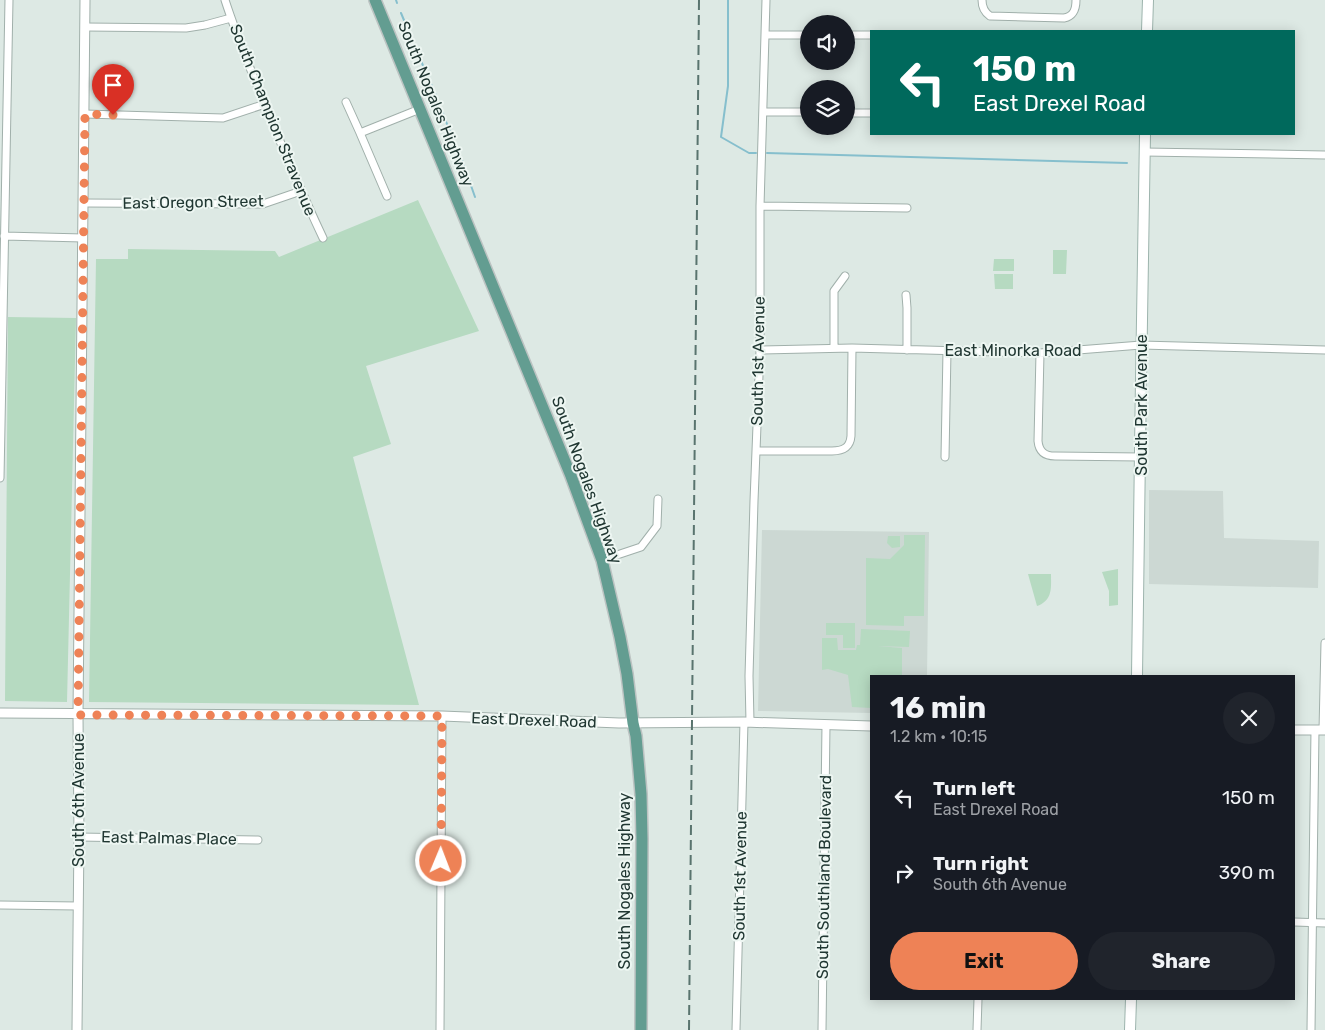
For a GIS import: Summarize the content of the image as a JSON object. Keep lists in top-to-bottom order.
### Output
{
  "streets": {
    "main road": ["South Nogales Highway", "South Park Avenue"],
    "street": [
      "South Champion Stravenue",
      "East Oregon Street",
      "East Minorka Road",
      "South 1st Avenue",
      "East Drexel Road",
      "South 6th Avenue",
      "East Palmas Place",
      "South Southland Boulevard"
    ]
  },
  "crossings": [
    ["South Nogales Highway", "East Drexel Road"],
    ["South Champion Stravenue", "East Oregon Street"],
    ["East Oregon Street", "South 6th Avenue"],
    ["East Minorka Road", "South 1st Avenue"],
    ["East Minorka Road", "South Park Avenue"],
    ["South 1st Avenue", "East Drexel Road"],
    ["East Drexel Road", "South 6th Avenue"],
    ["East Drexel Road", "South Southland Boulevard"],
    ["South 6th Avenue", "East Palmas Place"]
  ],
  "page": {
    "turn": ["150 m", "East Drexel Road"],
    "heading": ["16 min", "1.2 km · 10:15"],
    "list": [
      {
        "name": "Turn left",
        "note": "East Drexel Road",
        "value": "150 m"
      },
      {
        "name": "Turn right",
        "note": "South 6th Avenue",
        "value": "390 m"
      }
    ],
    "buttons": ["Exit", "Share"]
  }
}
